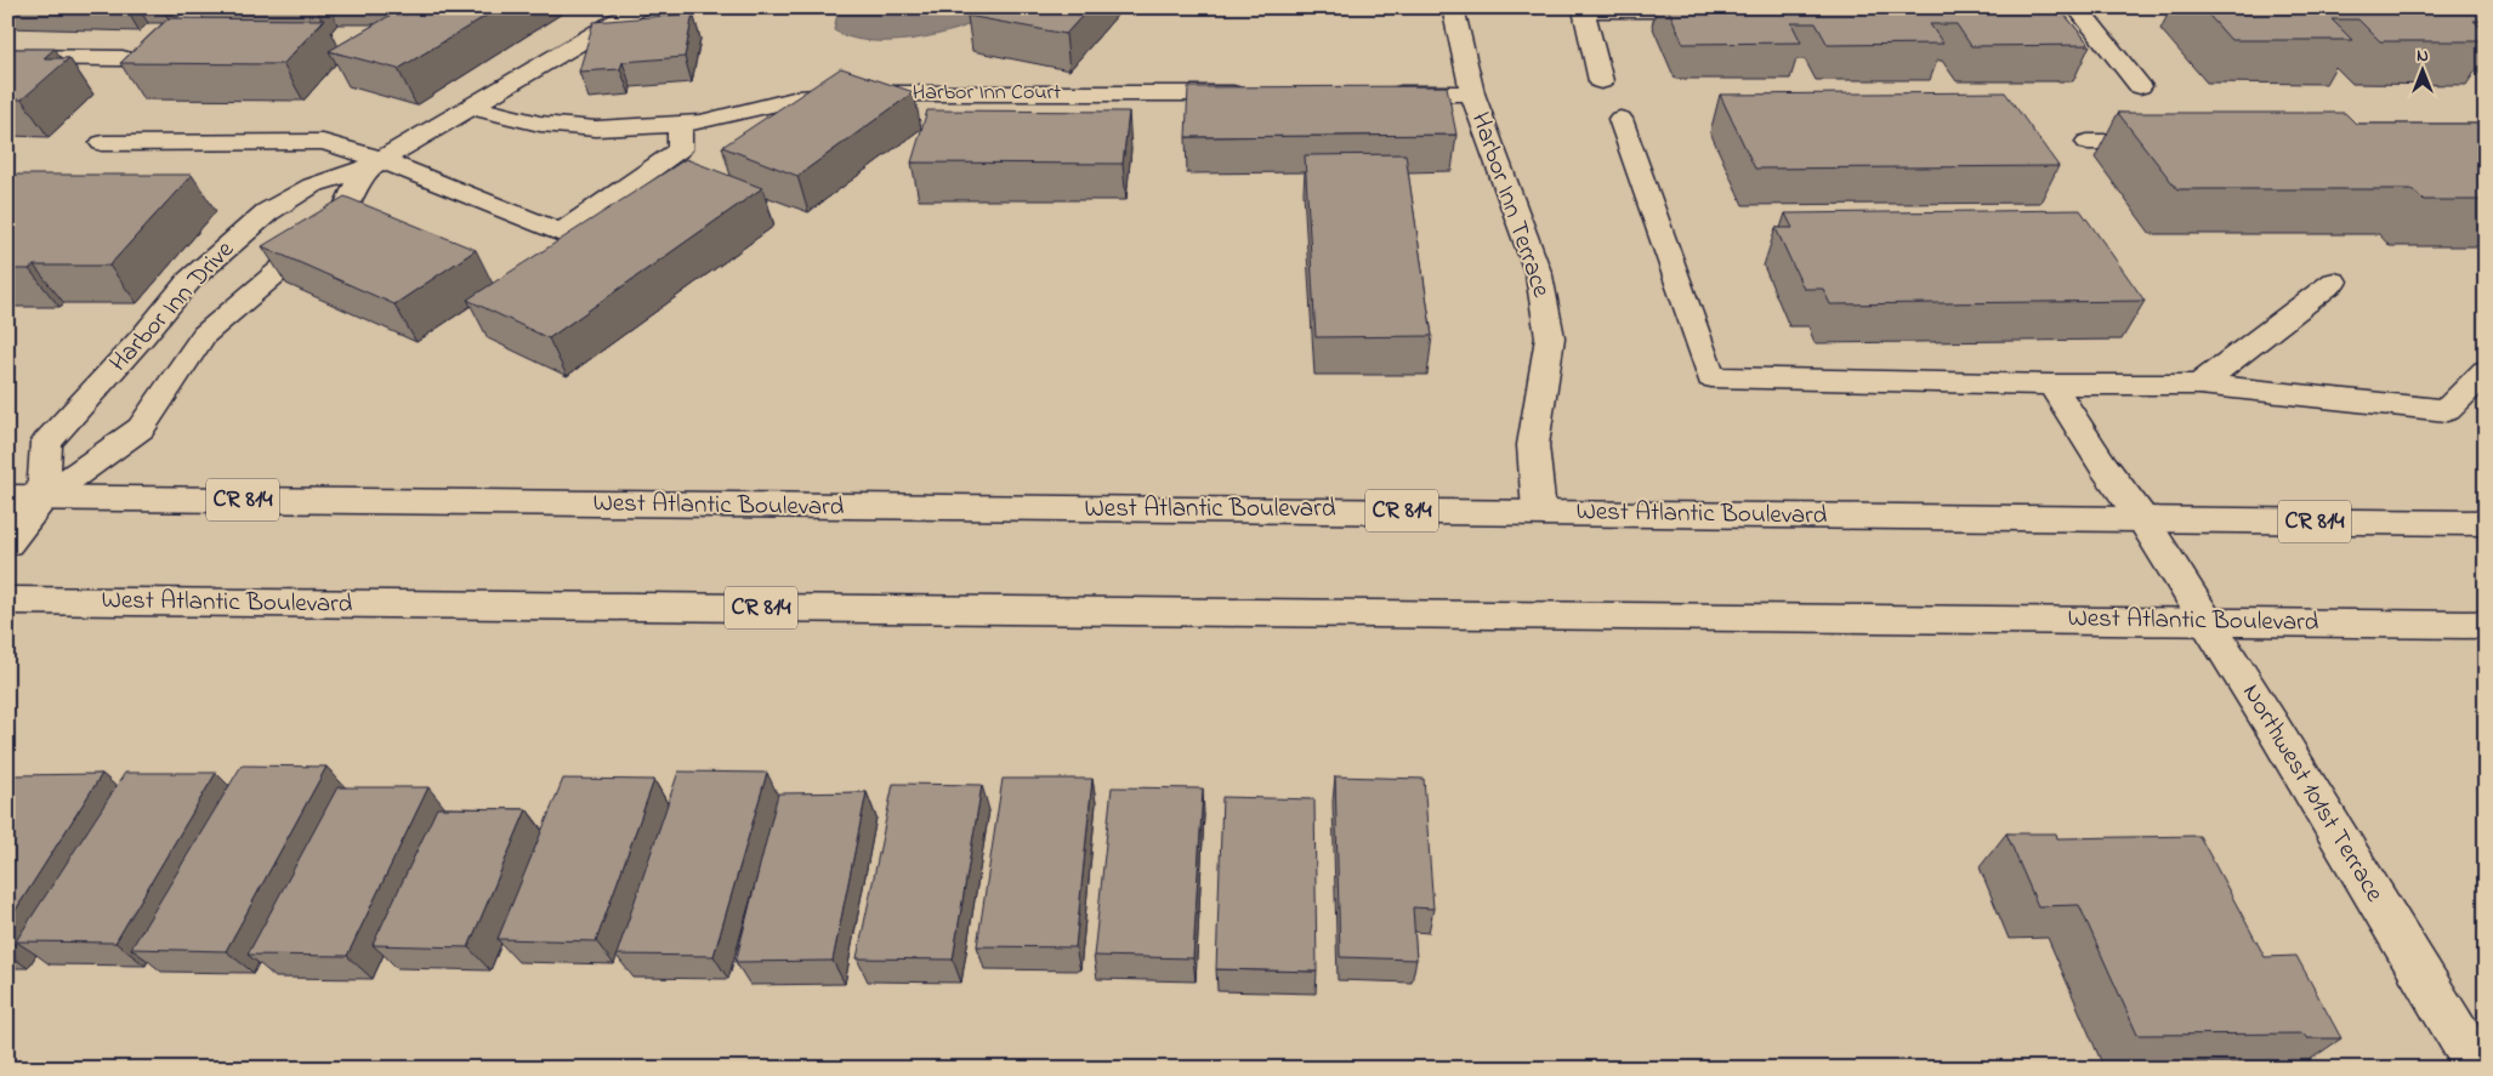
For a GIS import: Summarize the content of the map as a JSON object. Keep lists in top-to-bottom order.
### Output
{
  "streets": {
    "main road": [
      "Harbor Inn Court",
      "Harbor Inn Terrace",
      "Harbor Inn Drive",
      "CR 814",
      "West Atlantic Boulevard",
      "Northwest 101st Terrace"
    ]
  },
  "crossings": [
    ["Harbor Inn Court", "Harbor Inn Drive"],
    ["Harbor Inn Terrace", "West Atlantic Boulevard"],
    ["Harbor Inn Drive", "West Atlantic Boulevard"],
    ["West Atlantic Boulevard", "Northwest 101st Terrace"]
  ],
  "north": "top"
}
